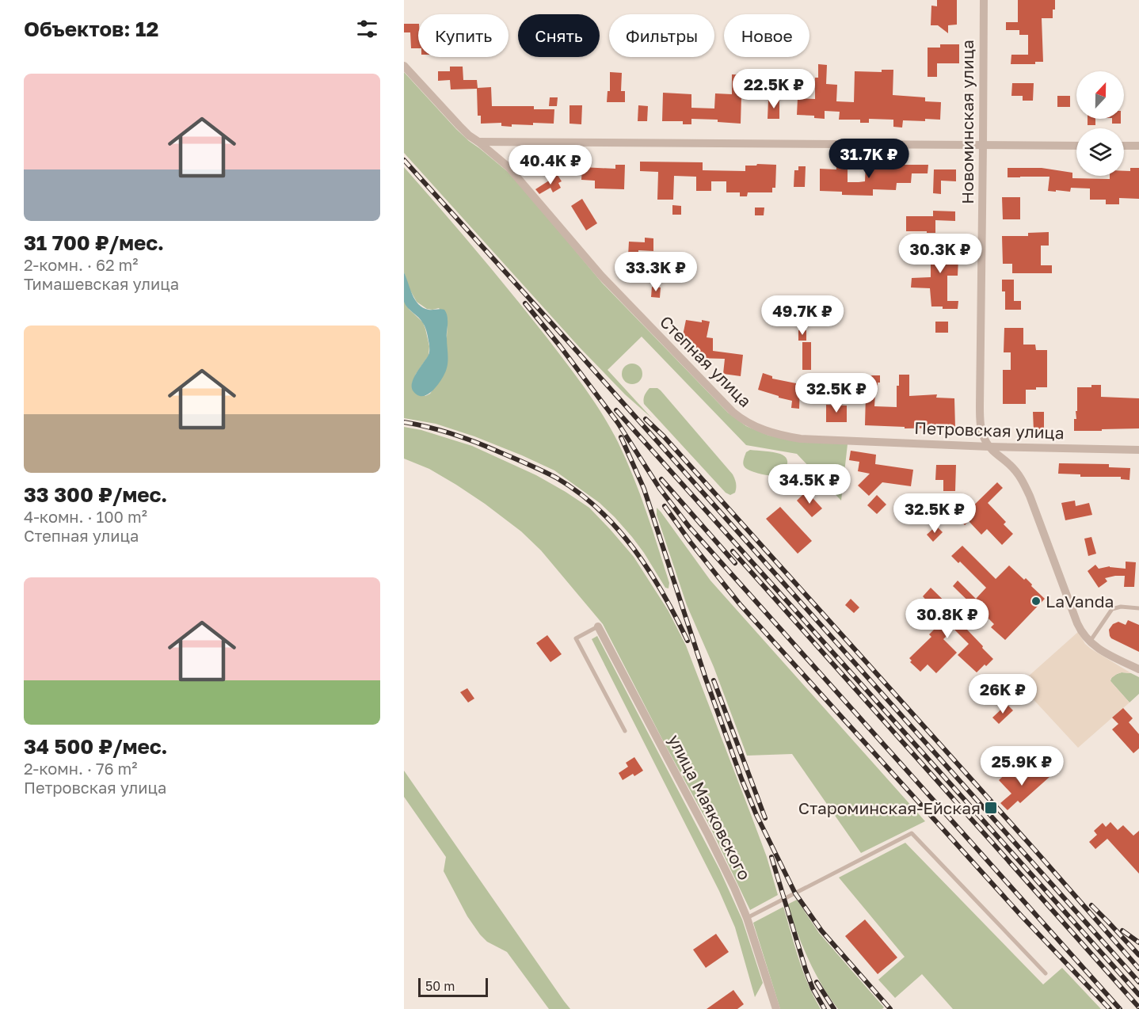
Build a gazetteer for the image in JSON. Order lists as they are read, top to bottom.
{
  "streets": {
    "street": [
      "Новоминская улица",
      "Степная улица",
      "Петровская улица",
      "улица Маяковского"
    ]
  },
  "crossings": [
    ["Новоминская улица", "Петровская улица"],
    ["Степная улица", "Петровская улица"]
  ],
  "places": {
    "other": ["LaVanda"],
    "transit": ["Староминская-Ейская"]
  },
  "scale_bar": "50 m",
  "north": "top",
  "page": {
    "heading": "Объектов: 12",
    "chip": [
      "Купить",
      "Снять",
      "Фильтры",
      "Новое"
    ],
    "list": [
      {
        "name": "31 700 ₽/мес.",
        "note": "2-комн. · 62 m² · Тимашевская улица"
      },
      {
        "name": "33 300 ₽/мес.",
        "note": "4-комн. · 100 m² · Степная улица"
      },
      {
        "name": "34 500 ₽/мес.",
        "note": "2-комн. · 76 m² · Петровская улица"
      }
    ],
    "price": [
      "22.5K ₽",
      "31.7K ₽",
      "40.4K ₽",
      "30.3K ₽",
      "33.3K ₽",
      "49.7K ₽",
      "32.5K ₽",
      "34.5K ₽",
      "32.5K ₽",
      "30.8K ₽",
      "26K ₽",
      "25.9K ₽"
    ],
    "scale": "50 m"
  }
}
